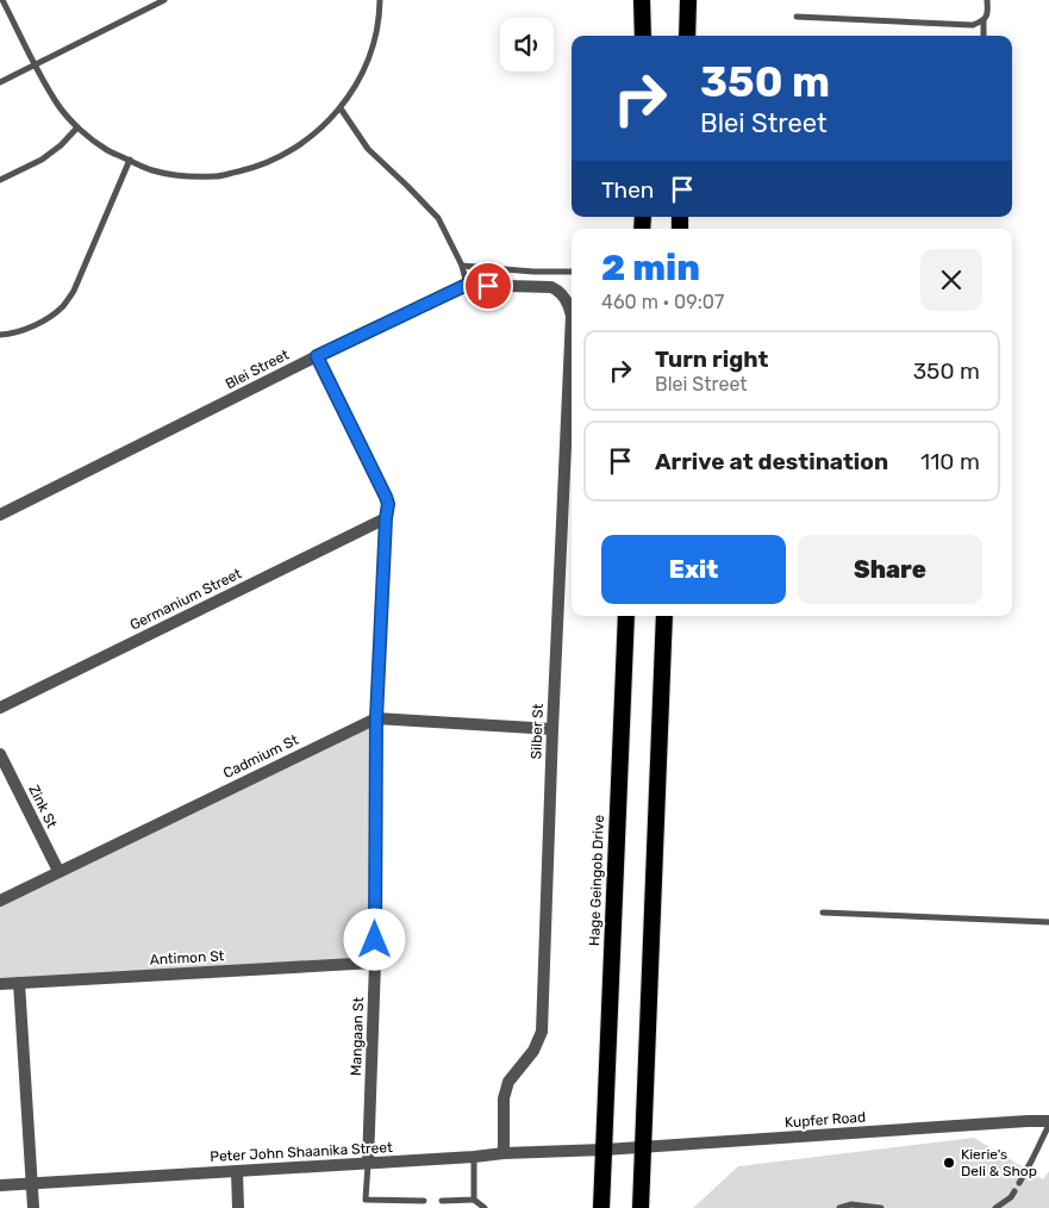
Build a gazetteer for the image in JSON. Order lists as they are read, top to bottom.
{
  "streets": {
    "highway": ["Hage Geingob Drive"],
    "street": [
      "Blei Street",
      "Germanium Street",
      "Silber St",
      "Cadmium St",
      "Zink St",
      "Antimon St",
      "Mangaan St",
      "Kupfer Road",
      "Peter John Shaanika Street"
    ]
  },
  "crossings": [
    ["Blei Street", "Silber St"],
    ["Blei Street", "Mangaan St"],
    ["Germanium Street", "Mangaan St"],
    ["Silber St", "Cadmium St"],
    ["Silber St", "Peter John Shaanika Street"],
    ["Cadmium St", "Zink St"],
    ["Cadmium St", "Mangaan St"],
    ["Hage Geingob Drive", "Kupfer Road"],
    ["Hage Geingob Drive", "Peter John Shaanika Street"],
    ["Antimon St", "Mangaan St"],
    ["Mangaan St", "Peter John Shaanika Street"],
    ["Kupfer Road", "Peter John Shaanika Street"]
  ],
  "places": ["Kierie's Deli & Shop"],
  "page": {
    "turn": ["350 m", "Blei Street"],
    "then": "Then",
    "heading": ["2 min", "460 m · 09:07"],
    "list": [
      {
        "name": "Turn right",
        "note": "Blei Street",
        "value": "350 m"
      },
      {
        "name": "Arrive at destination",
        "value": "110 m"
      }
    ],
    "buttons": ["Exit", "Share"]
  }
}
